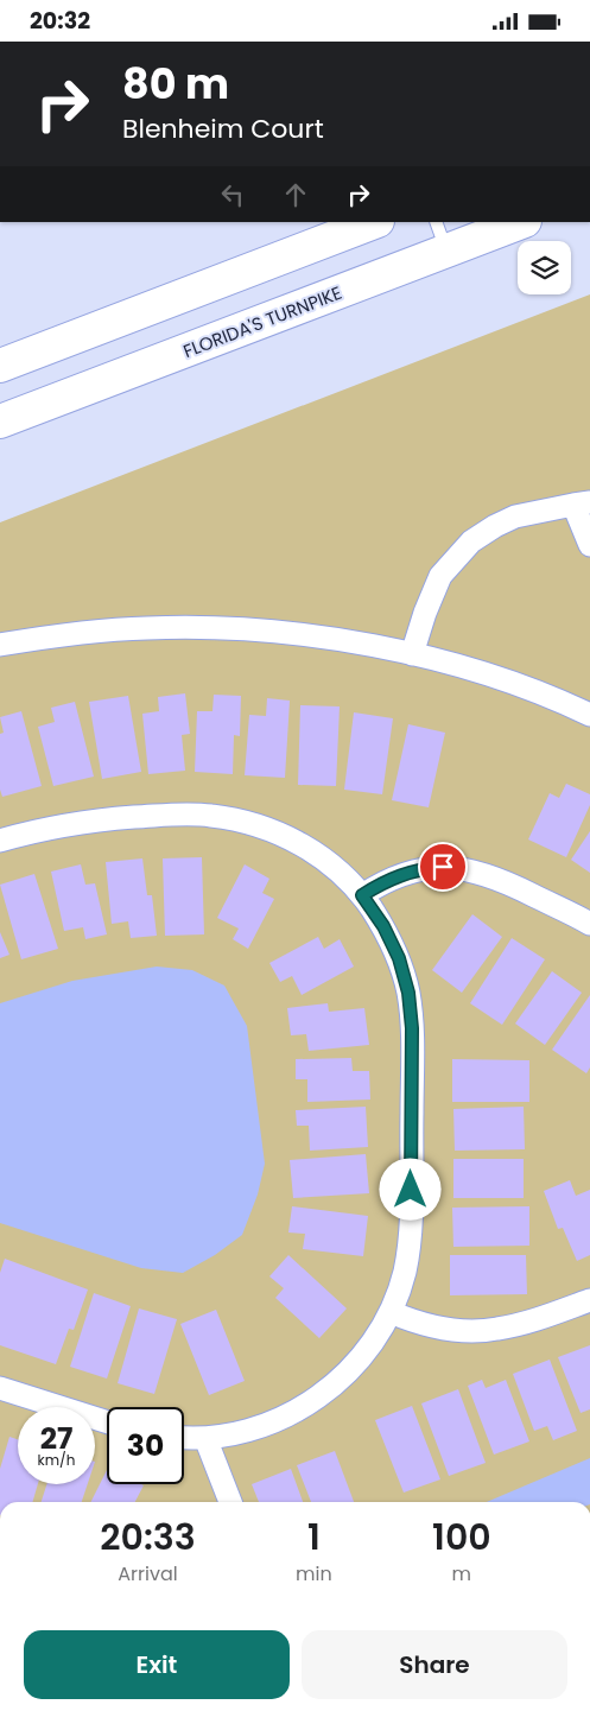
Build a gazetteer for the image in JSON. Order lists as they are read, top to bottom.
{
  "streets": {
    "highway": ["FLORIDA'S TURNPIKE"]
  },
  "page": {
    "status": "20:32",
    "turn": ["80 m", "Blenheim Court"],
    "speed": "27 km/h",
    "limit": "30",
    "eta": [
      "20:33",
      "Arrival",
      "1",
      "min",
      "100",
      "m"
    ],
    "buttons": ["Exit", "Share"]
  }
}
